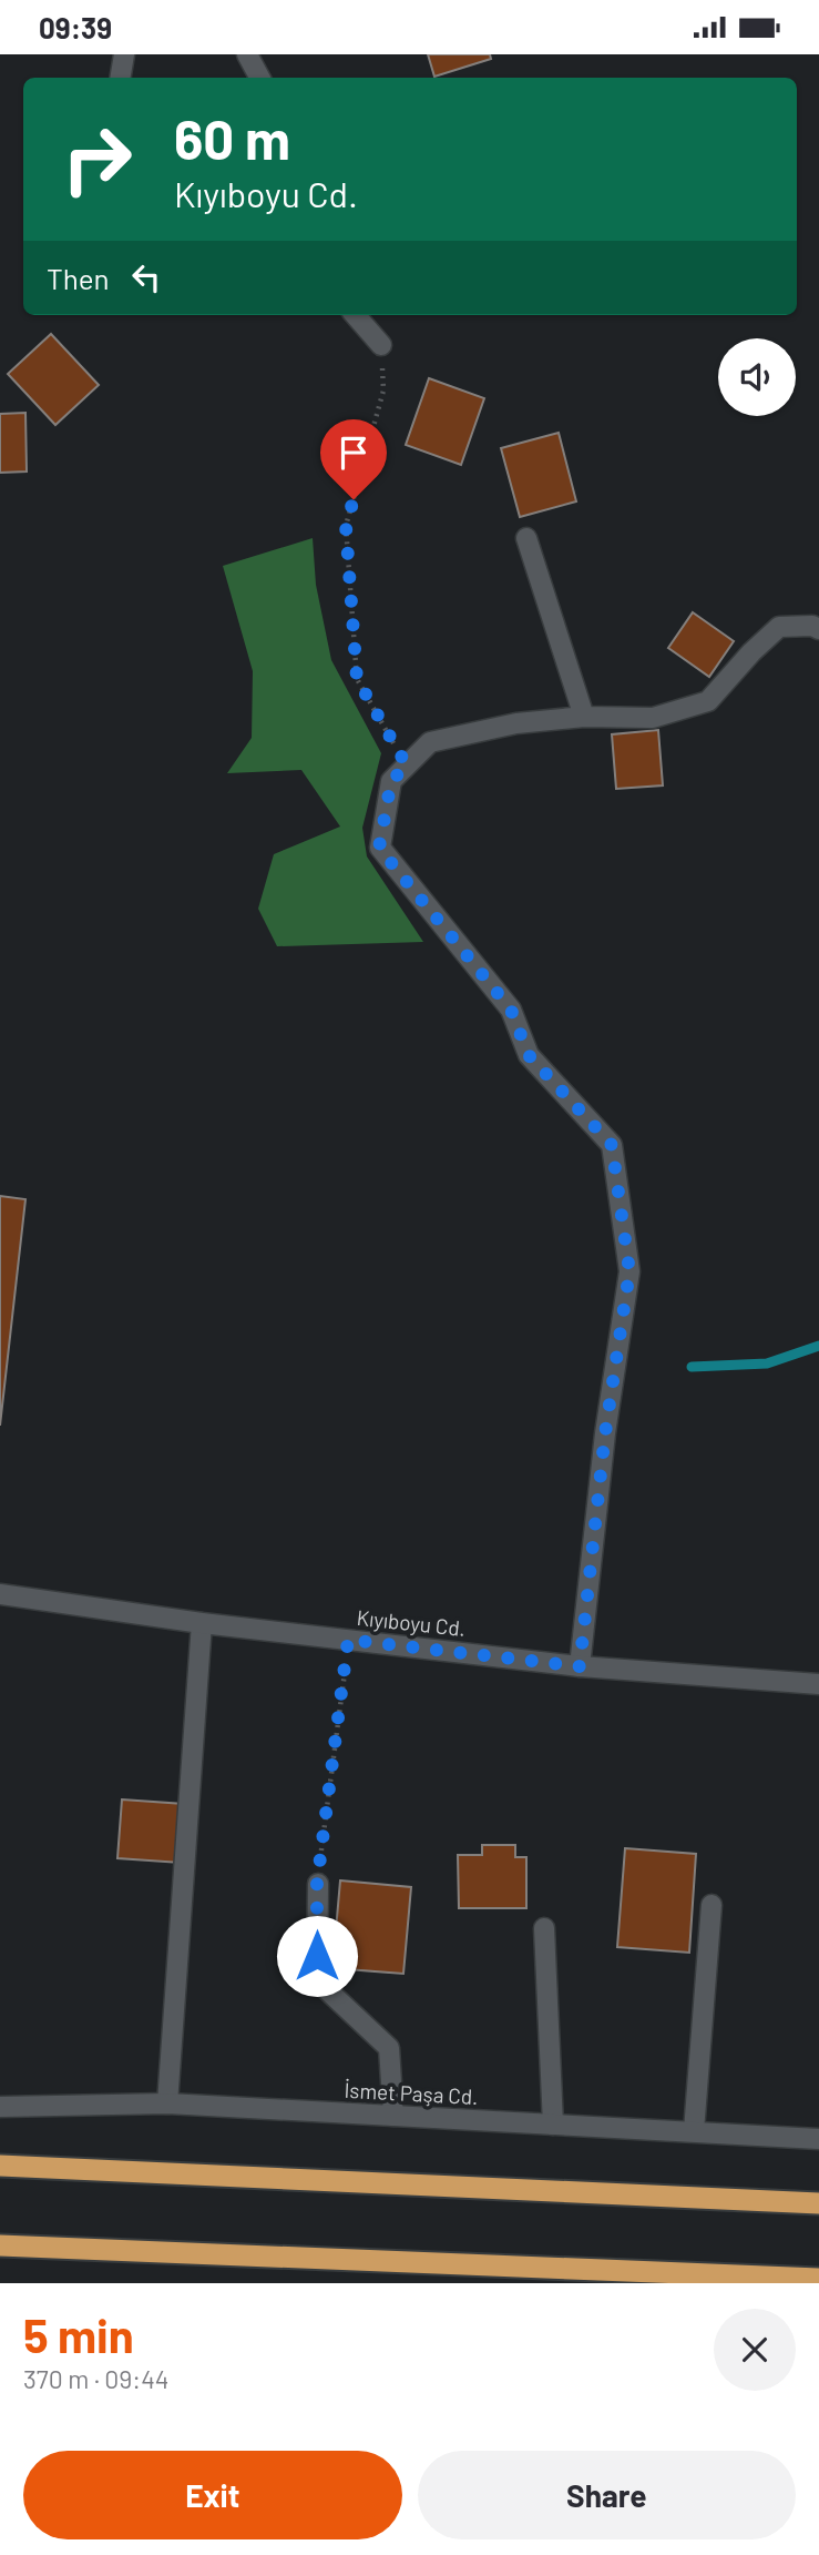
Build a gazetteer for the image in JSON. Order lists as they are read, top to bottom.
{
  "streets": {
    "street": ["Kıyıboyu Cd.", "İsmet Paşa Cd."]
  },
  "page": {
    "status": "09:39",
    "turn": ["60 m", "Kıyıboyu Cd."],
    "then": "Then",
    "heading": ["5 min", "370 m · 09:44"],
    "buttons": ["Exit", "Share"]
  }
}
